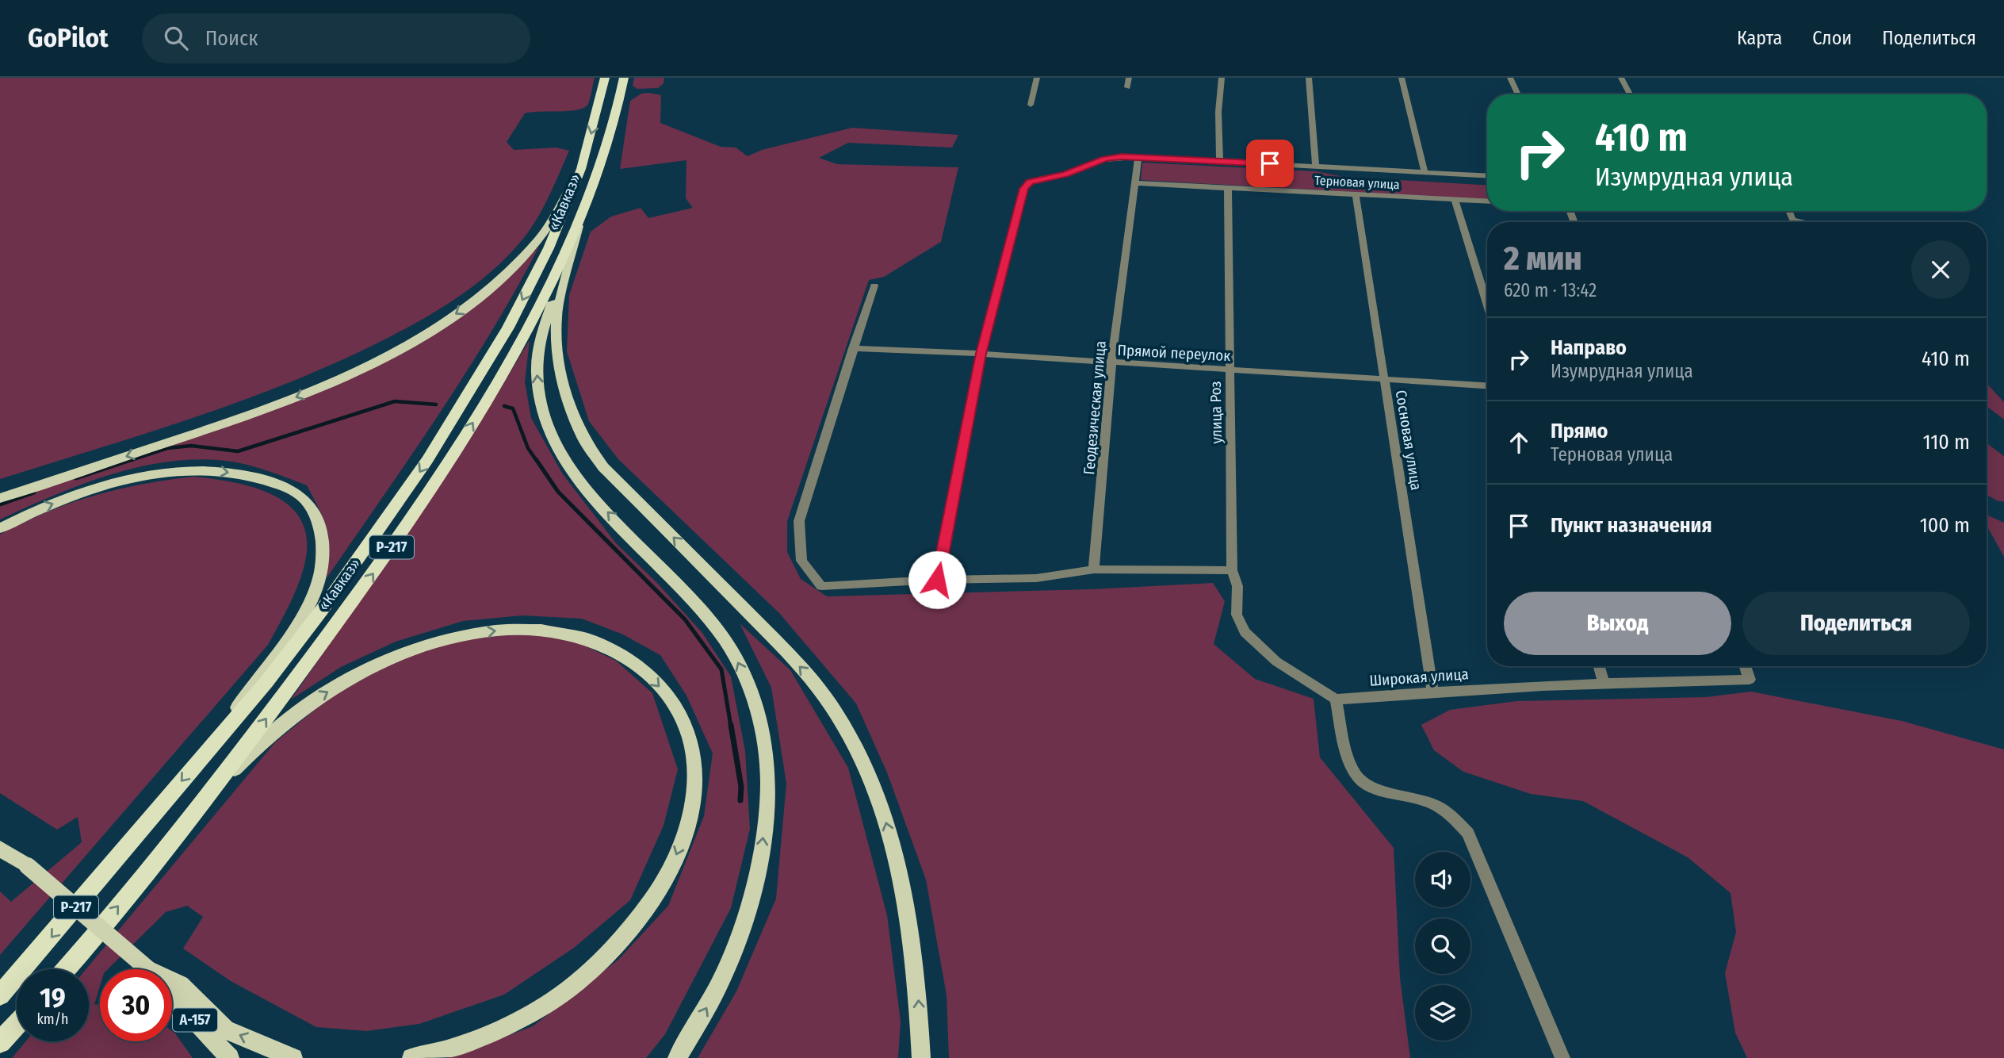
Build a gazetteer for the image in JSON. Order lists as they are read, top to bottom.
{
  "streets": {
    "highway": ["«Кавказ»", "Р-217"],
    "main road": ["А-157"],
    "street": [
      "Терновая улица",
      "Прямой переулок",
      "Геодезическая улица",
      "улица Роз",
      "Сосновая улица",
      "Широкая улица"
    ]
  },
  "crossings": [
    ["Терновая улица", "Прямой переулок"],
    ["Терновая улица", "Геодезическая улица"],
    ["Терновая улица", "улица Роз"],
    ["Терновая улица", "Сосновая улица"],
    ["«Кавказ»", "Р-217"],
    ["Прямой переулок", "Геодезическая улица"],
    ["Прямой переулок", "улица Роз"],
    ["Прямой переулок", "Сосновая улица"],
    ["улица Роз", "Широкая улица"],
    ["Сосновая улица", "Широкая улица"]
  ],
  "page": {
    "header": "GoPilot",
    "search": "Поиск",
    "nav": ["Карта", "Слои", "Поделиться"],
    "turn": ["410 m", "Изумрудная улица"],
    "heading": ["2 мин", "620 m · 13:42"],
    "list": [
      {
        "name": "Направо",
        "note": "Изумрудная улица",
        "value": "410 m"
      },
      {
        "name": "Прямо",
        "note": "Терновая улица",
        "value": "110 m"
      },
      {
        "name": "Пункт назначения",
        "value": "100 m"
      }
    ],
    "buttons": ["Выход", "Поделиться"],
    "speed": "19 km/h",
    "limit": "30"
  }
}
